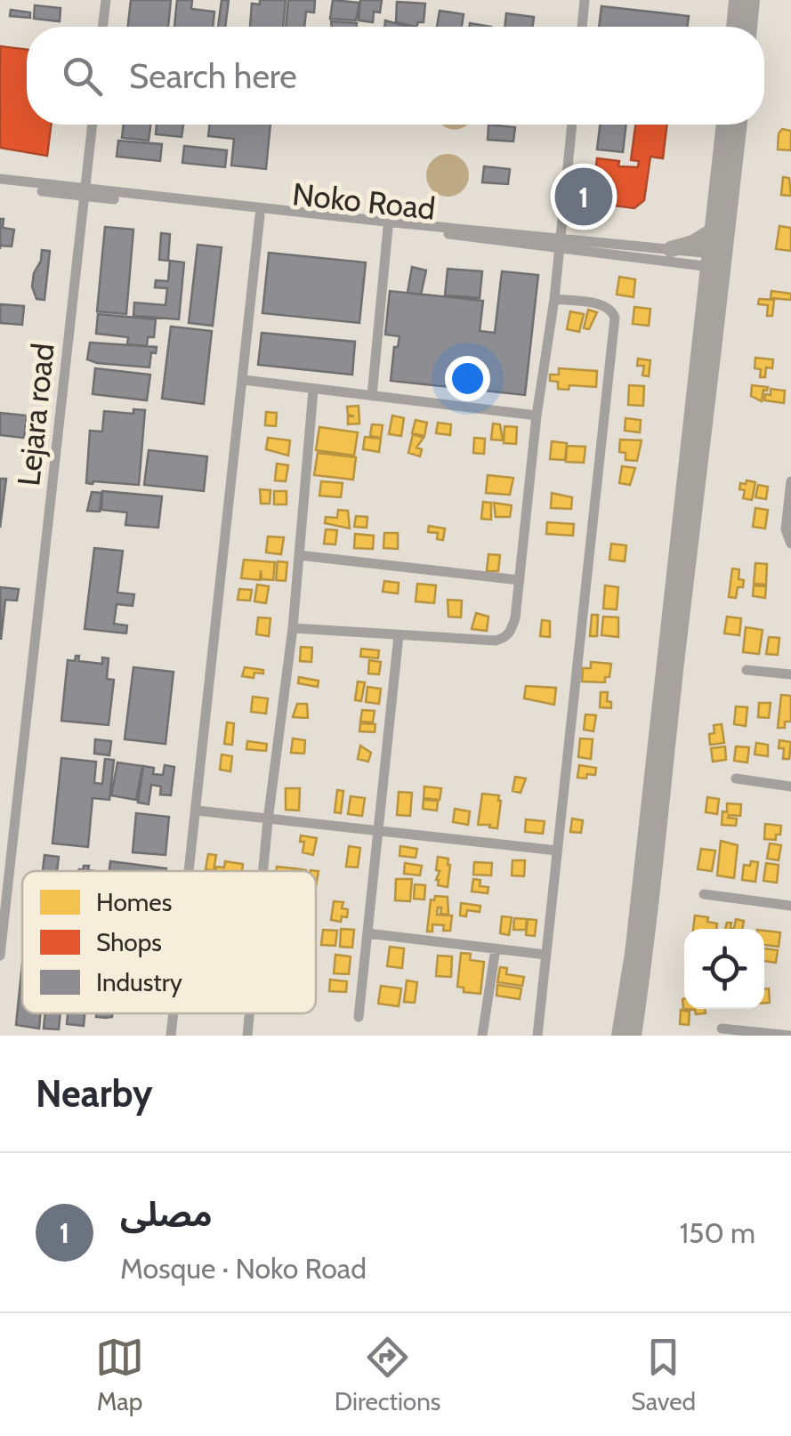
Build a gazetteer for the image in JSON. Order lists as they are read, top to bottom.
{
  "streets": {
    "street": ["Noko Road", "Lejara road"]
  },
  "crossings": [
    ["Noko Road", "Lejara road"]
  ],
  "legend": ["Homes", "Shops", "Industry"],
  "page": {
    "search": "Search here",
    "pins": "1",
    "heading": "Nearby",
    "list": [
      {
        "mark": "1",
        "name": "مصلى",
        "note": "Mosque · Noko Road",
        "value": "150 m"
      }
    ],
    "nav": ["Map", "Directions", "Saved"]
  }
}
